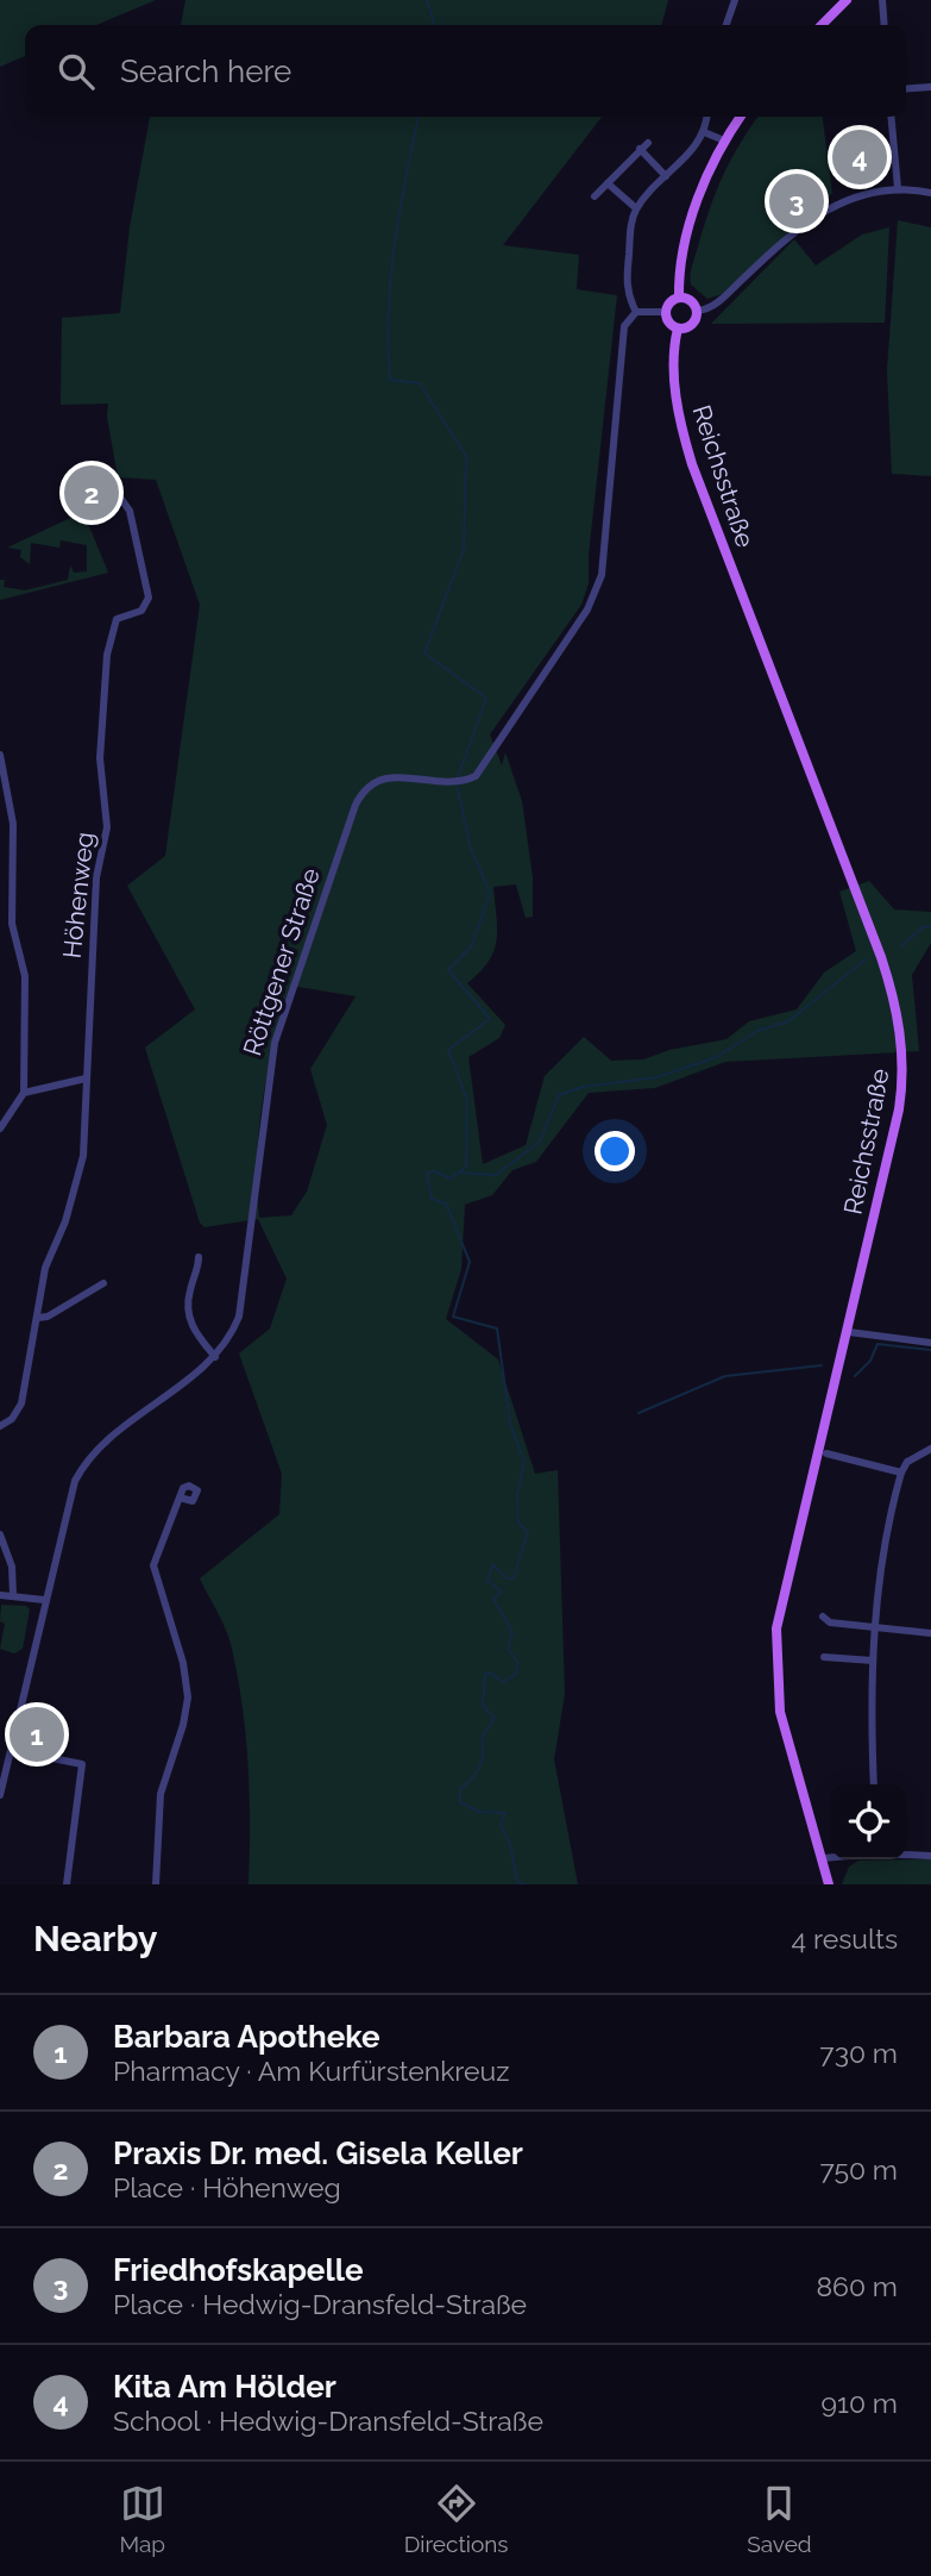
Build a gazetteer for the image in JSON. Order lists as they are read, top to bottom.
{
  "streets": {
    "main road": ["Reichsstraße"],
    "street": ["Höhenweg", "Röttgener Straße"]
  },
  "page": {
    "search": "Search here",
    "pins": [
      "4",
      "3",
      "2",
      "1"
    ],
    "heading": ["Nearby", "4 results"],
    "list": [
      {
        "mark": "1",
        "name": "Barbara Apotheke",
        "note": "Pharmacy · Am Kurfürstenkreuz",
        "value": "730 m"
      },
      {
        "mark": "2",
        "name": "Praxis Dr. med. Gisela Keller",
        "note": "Place · Höhenweg",
        "value": "750 m"
      },
      {
        "mark": "3",
        "name": "Friedhofskapelle",
        "note": "Place · Hedwig-Dransfeld-Straße",
        "value": "860 m"
      },
      {
        "mark": "4",
        "name": "Kita Am Hölder",
        "note": "School · Hedwig-Dransfeld-Straße",
        "value": "910 m"
      }
    ],
    "nav": ["Map", "Directions", "Saved"]
  }
}
